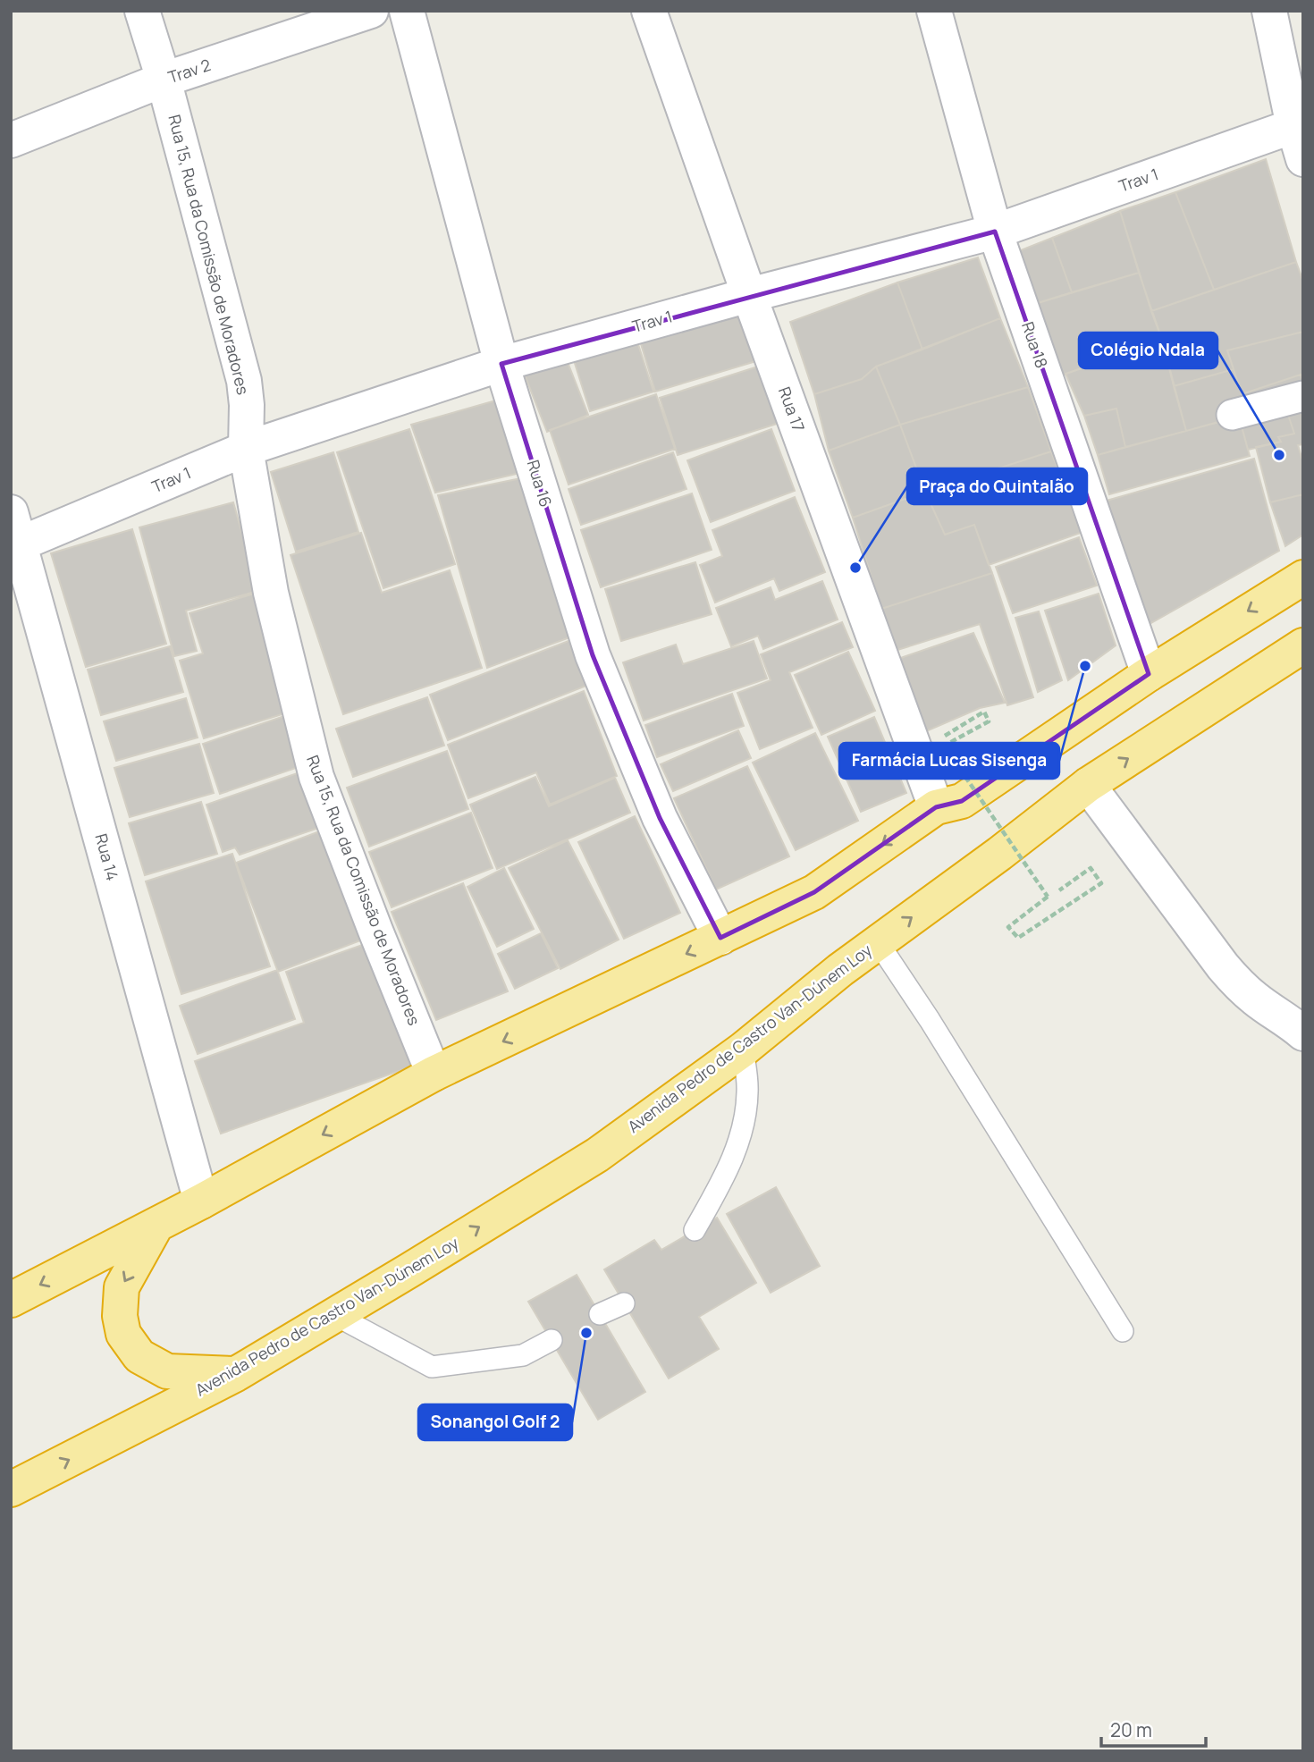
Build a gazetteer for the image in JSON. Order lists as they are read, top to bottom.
{
  "streets": {
    "highway": ["Avenida Pedro de Castro Van-Dúnem Loy"],
    "street": [
      "Trav 2",
      "Trav 1",
      "Rua 15, Rua da Comissão de Moradores",
      "Rua 18",
      "Rua 17",
      "Rua 16",
      "Rua 14"
    ]
  },
  "crossings": [
    ["Trav 2", "Rua 15, Rua da Comissão de Moradores"],
    ["Trav 1", "Rua 15, Rua da Comissão de Moradores"],
    ["Trav 1", "Rua 18"],
    ["Trav 1", "Rua 17"],
    ["Trav 1", "Rua 16"],
    ["Trav 1", "Rua 14"]
  ],
  "places": [
    "Colégio Ndala",
    "Praça do Quintalão",
    "Farmácia Lucas Sisenga",
    "Sonangol Golf 2"
  ],
  "scale_bar": "20 m"
}
